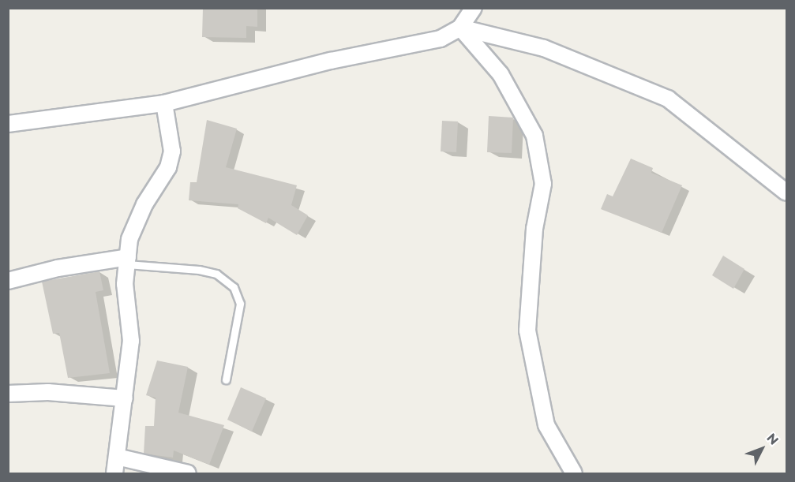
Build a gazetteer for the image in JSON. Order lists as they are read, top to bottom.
{
  "north": "top right"
}
